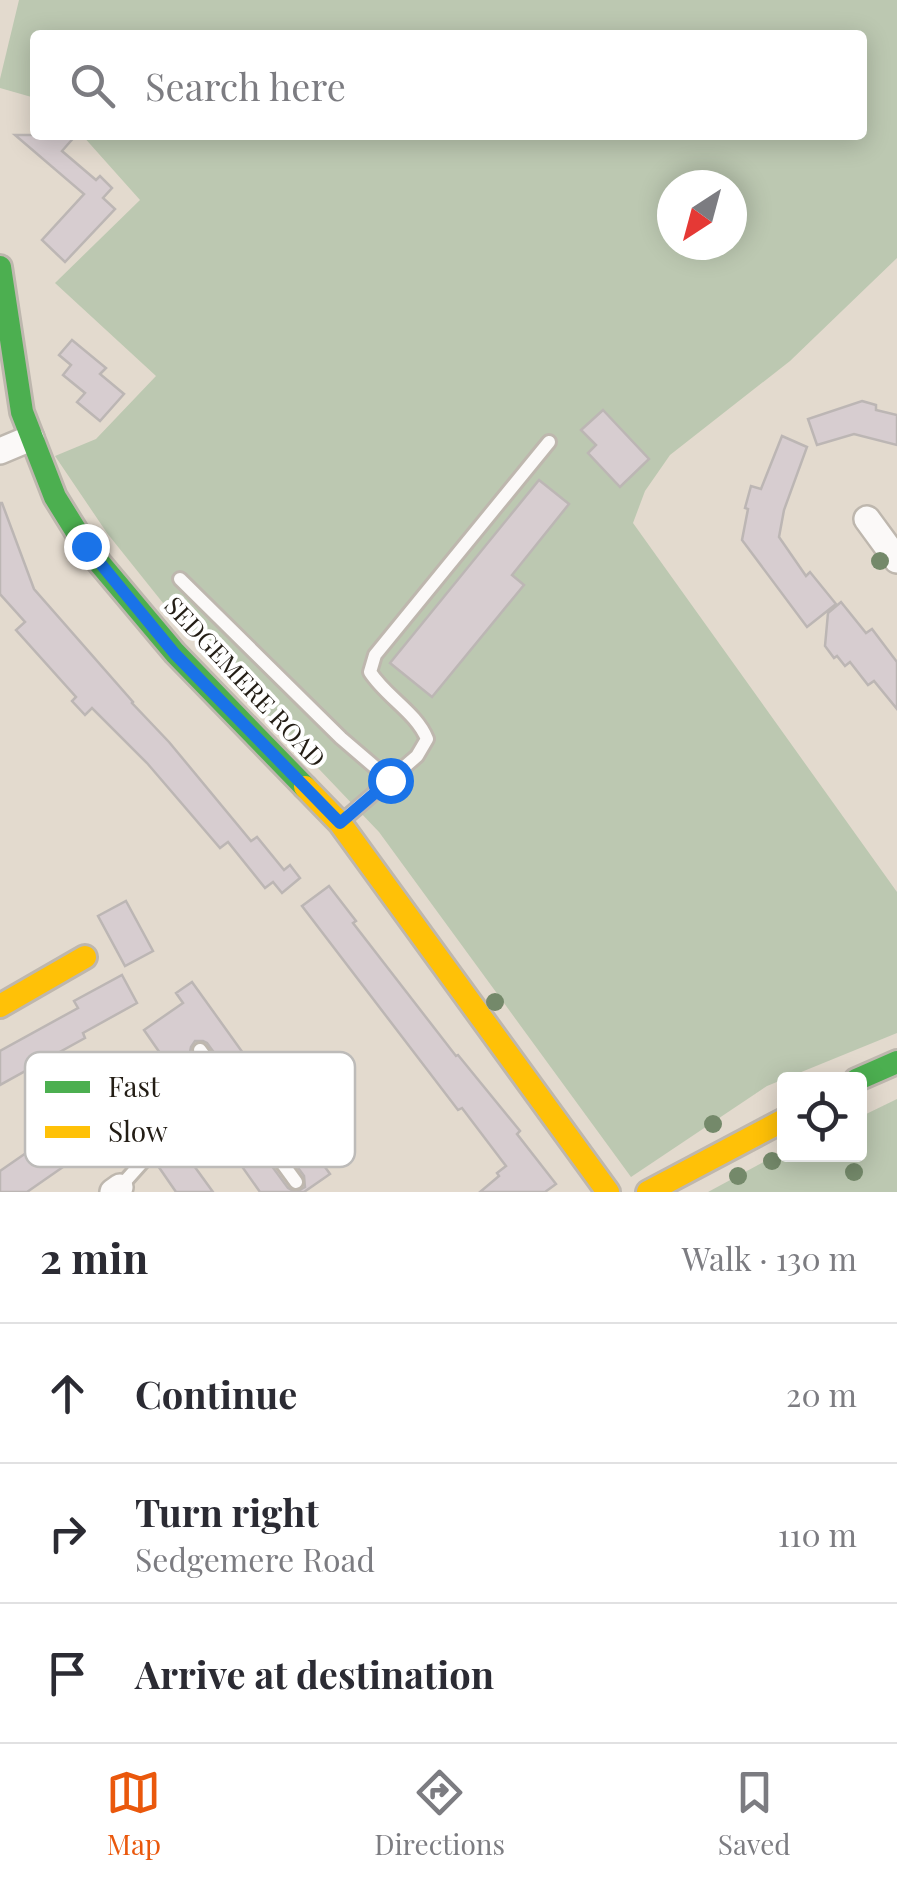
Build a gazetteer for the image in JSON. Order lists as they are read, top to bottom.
{
  "streets": {
    "street": ["SEDGEMERE ROAD"]
  },
  "legend": ["Fast", "Slow"],
  "north": "bottom left",
  "page": {
    "search": "Search here",
    "heading": ["2 min", "Walk · 130 m"],
    "list": [
      ["Continue", "20 m"],
      ["Turn right", "Sedgemere Road", "110 m"],
      "Arrive at destination"
    ],
    "nav": ["Map", "Directions", "Saved"]
  }
}
